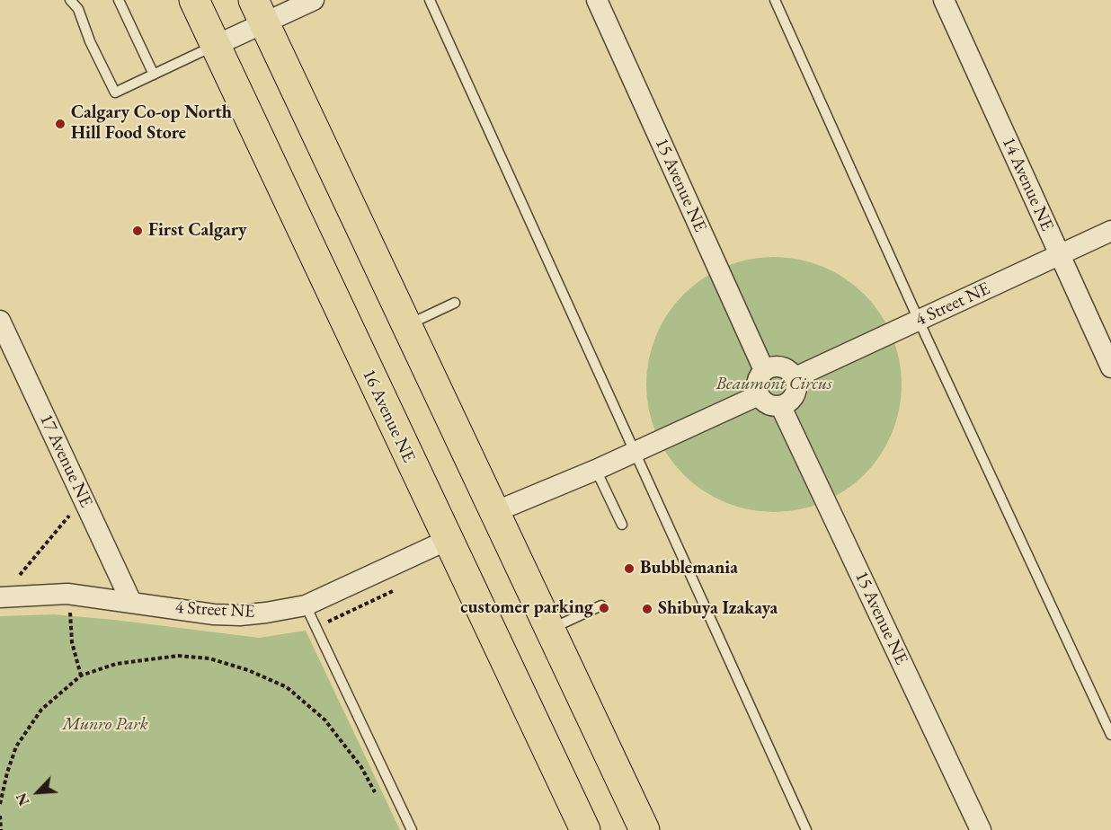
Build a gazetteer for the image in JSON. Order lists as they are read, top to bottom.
{
  "streets": {
    "highway": ["16 Avenue NE"],
    "street": [
      "14 Avenue NE",
      "15 Avenue NE",
      "4 Street NE",
      "17 Avenue NE"
    ]
  },
  "crossings": [
    ["14 Avenue NE", "4 Street NE"],
    ["15 Avenue NE", "4 Street NE"],
    ["4 Street NE", "16 Avenue NE"],
    ["4 Street NE", "17 Avenue NE"]
  ],
  "parks": ["Beaumont Circus", "Munro Park"],
  "places": [
    "Calgary Co-op North Hill Food Store",
    "First Calgary",
    "Bubblemania",
    "customer parking",
    "Shibuya Izakaya"
  ],
  "north": "bottom left"
}
